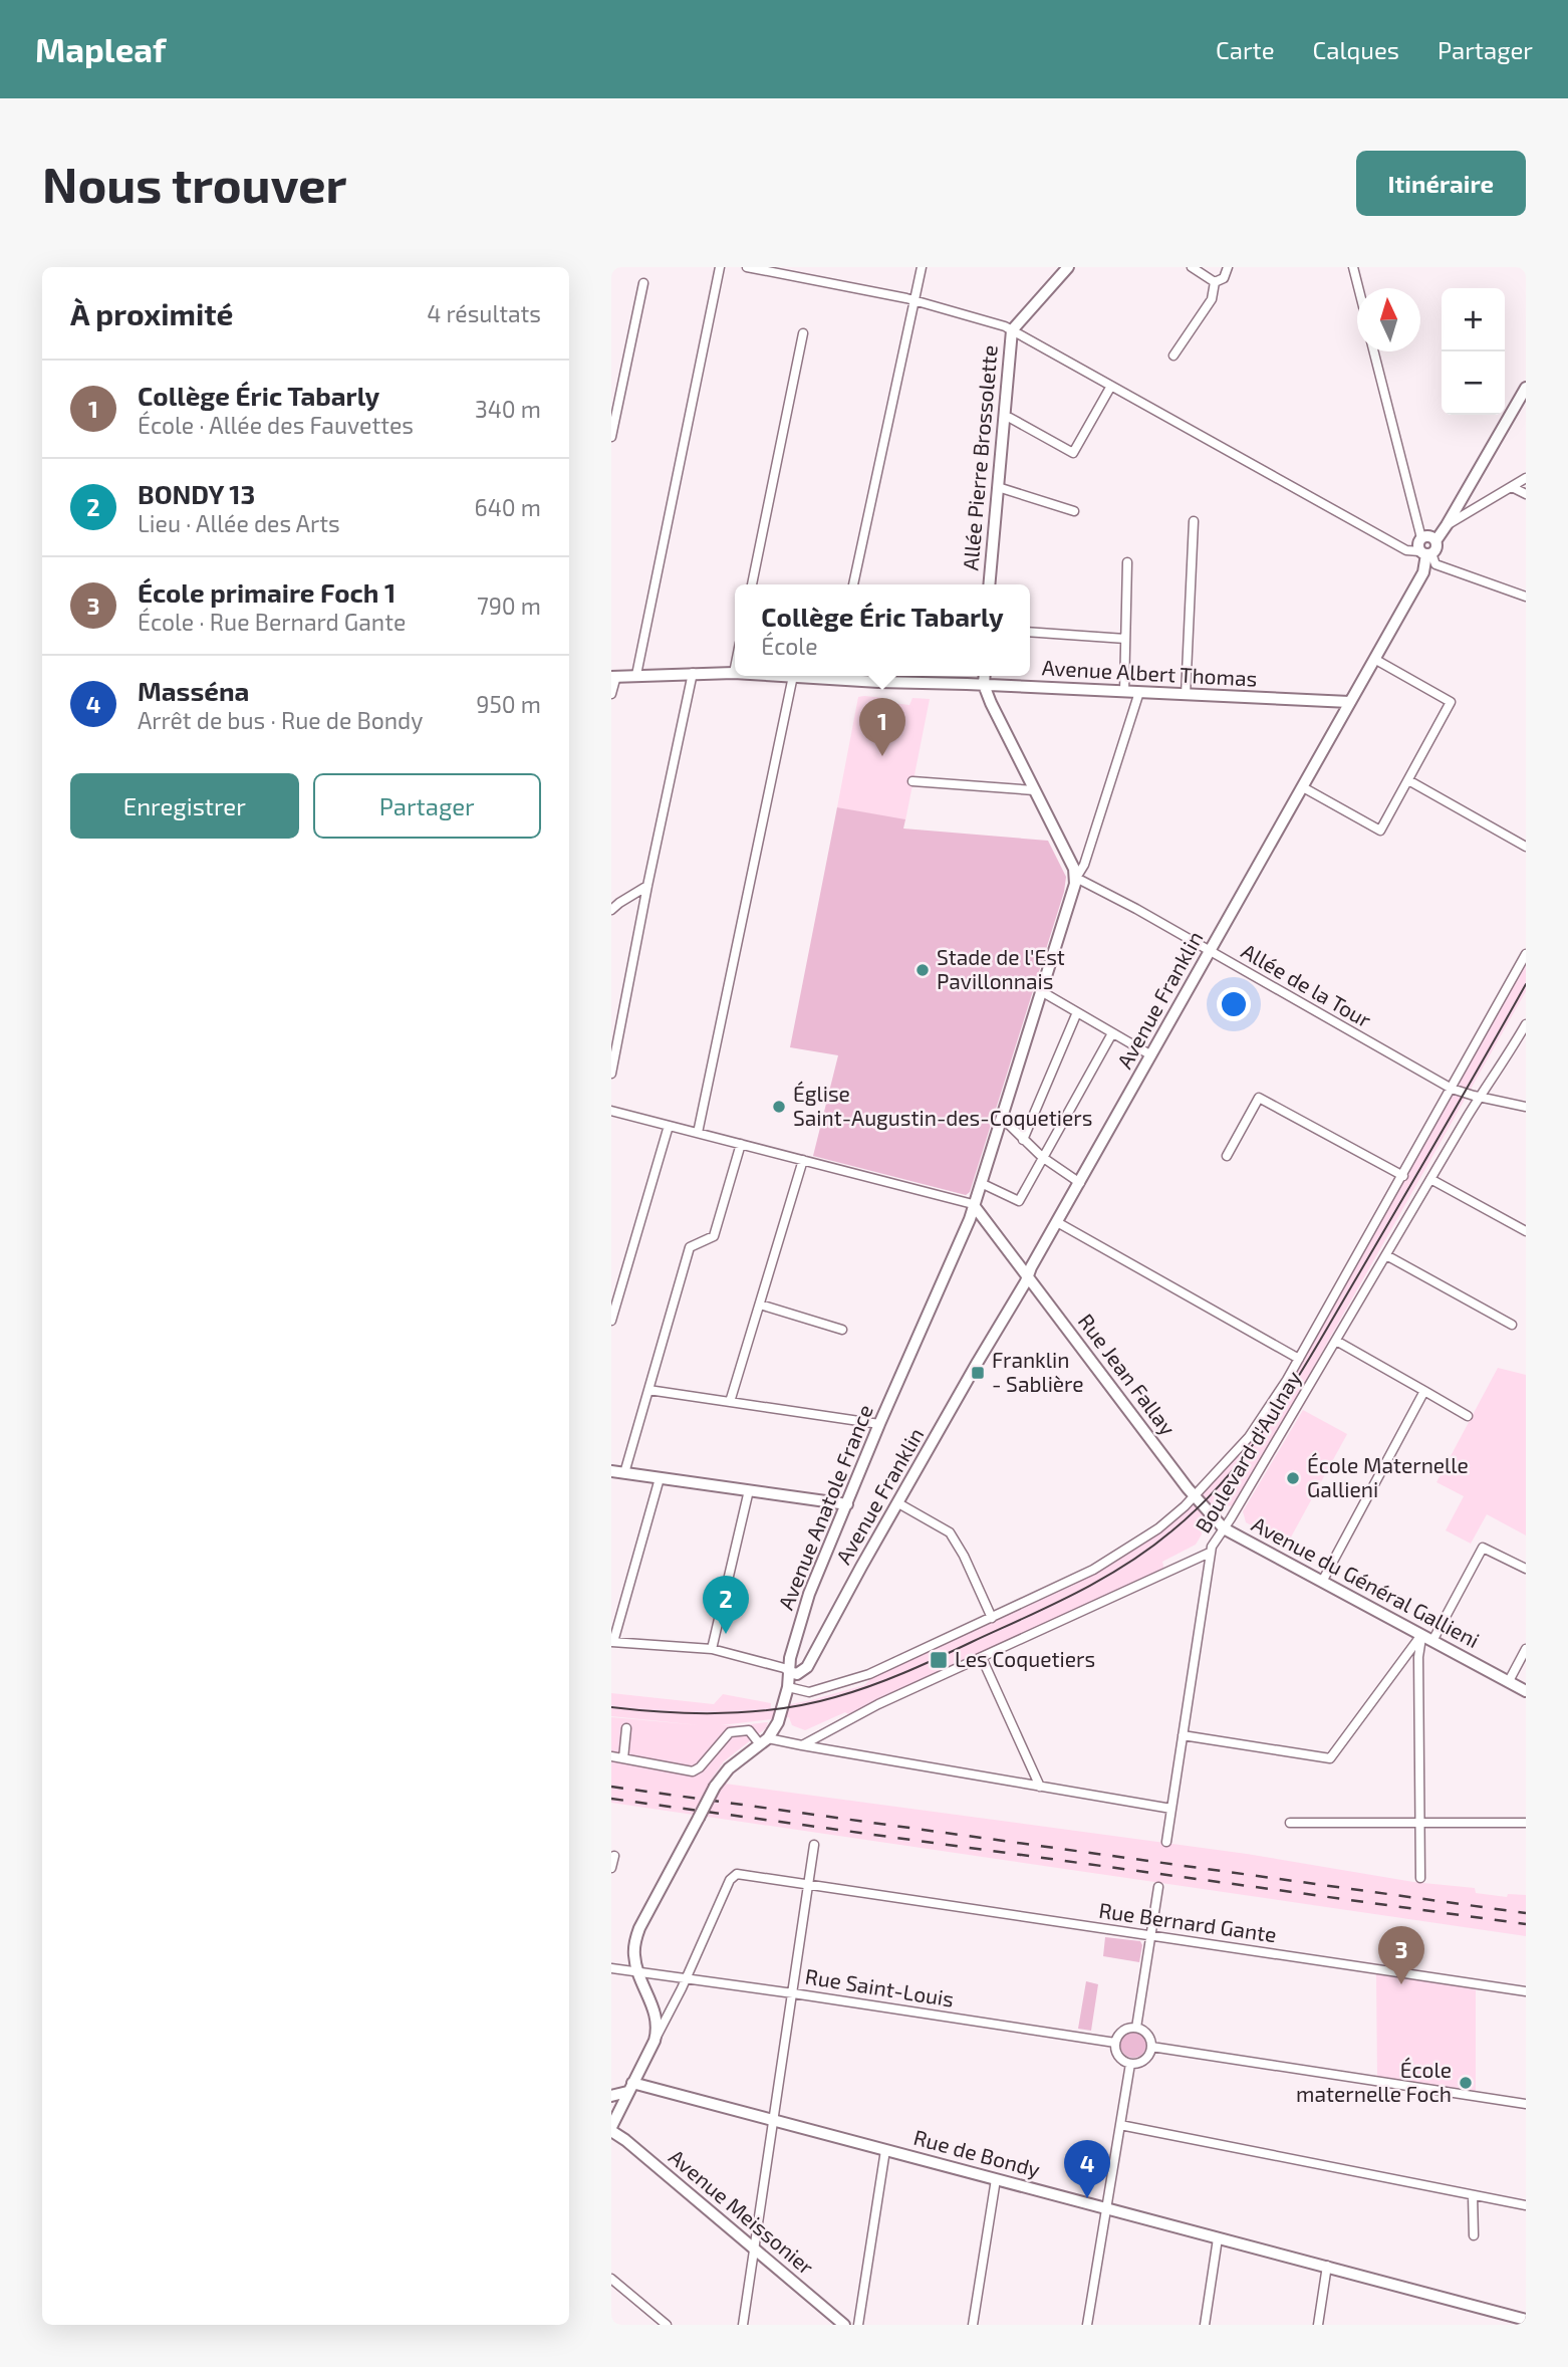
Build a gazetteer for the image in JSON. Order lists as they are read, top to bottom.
{
  "streets": {
    "street": [
      "Allée Pierre Brossolette",
      "Avenue Albert Thomas",
      "Allée de la Tour",
      "Avenue Franklin",
      "Rue Jean Fallay",
      "Boulevard d'Aulnay",
      "Avenue Anatole France",
      "Avenue du Général Gallieni",
      "Rue Bernard Gante",
      "Rue Saint-Louis",
      "Rue de Bondy",
      "Avenue Meissonier"
    ]
  },
  "crossings": [
    ["Avenue Albert Thomas", "Avenue Franklin"],
    ["Allée de la Tour", "Avenue Franklin"],
    ["Allée de la Tour", "Boulevard d'Aulnay"],
    ["Allée de la Tour", "Avenue Anatole France"],
    ["Avenue Franklin", "Rue Jean Fallay"],
    ["Avenue Franklin", "Avenue Anatole France"],
    ["Rue Jean Fallay", "Boulevard d'Aulnay"],
    ["Rue Jean Fallay", "Avenue Anatole France"],
    ["Rue Jean Fallay", "Avenue du Général Gallieni"],
    ["Boulevard d'Aulnay", "Avenue Anatole France"],
    ["Boulevard d'Aulnay", "Avenue du Général Gallieni"],
    ["Avenue Anatole France", "Rue Saint-Louis"],
    ["Rue Bernard Gante", "Rue Saint-Louis"]
  ],
  "places": {
    "other": [
      "Stade de l'Est Pavillonnais",
      "Église Saint-Augustin-des-Coquetiers",
      "École Maternelle Gallieni",
      "École maternelle Foch"
    ],
    "transit": ["Franklin - Sablière", "Les Coquetiers"]
  },
  "north": "top",
  "page": {
    "header": "Mapleaf",
    "nav": ["Carte", "Calques", "Partager"],
    "buttons": [
      "Itinéraire",
      ["Enregistrer", "Partager"]
    ],
    "title": "Nous trouver",
    "heading": ["À proximité", "4 résultats"],
    "map_buttons": ["+", "−"],
    "list": [
      {
        "mark": "1",
        "name": "Collège Éric Tabarly",
        "note": "École · Allée des Fauvettes",
        "value": "340 m"
      },
      {
        "mark": "2",
        "name": "BONDY 13",
        "note": "Lieu · Allée des Arts",
        "value": "640 m"
      },
      {
        "mark": "3",
        "name": "École primaire Foch 1",
        "note": "École · Rue Bernard Gante",
        "value": "790 m"
      },
      {
        "mark": "4",
        "name": "Masséna",
        "note": "Arrêt de bus · Rue de Bondy",
        "value": "950 m"
      }
    ],
    "popup": ["Collège Éric Tabarly", "École"],
    "pins": [
      "1",
      "2",
      "3",
      "4"
    ]
  }
}
